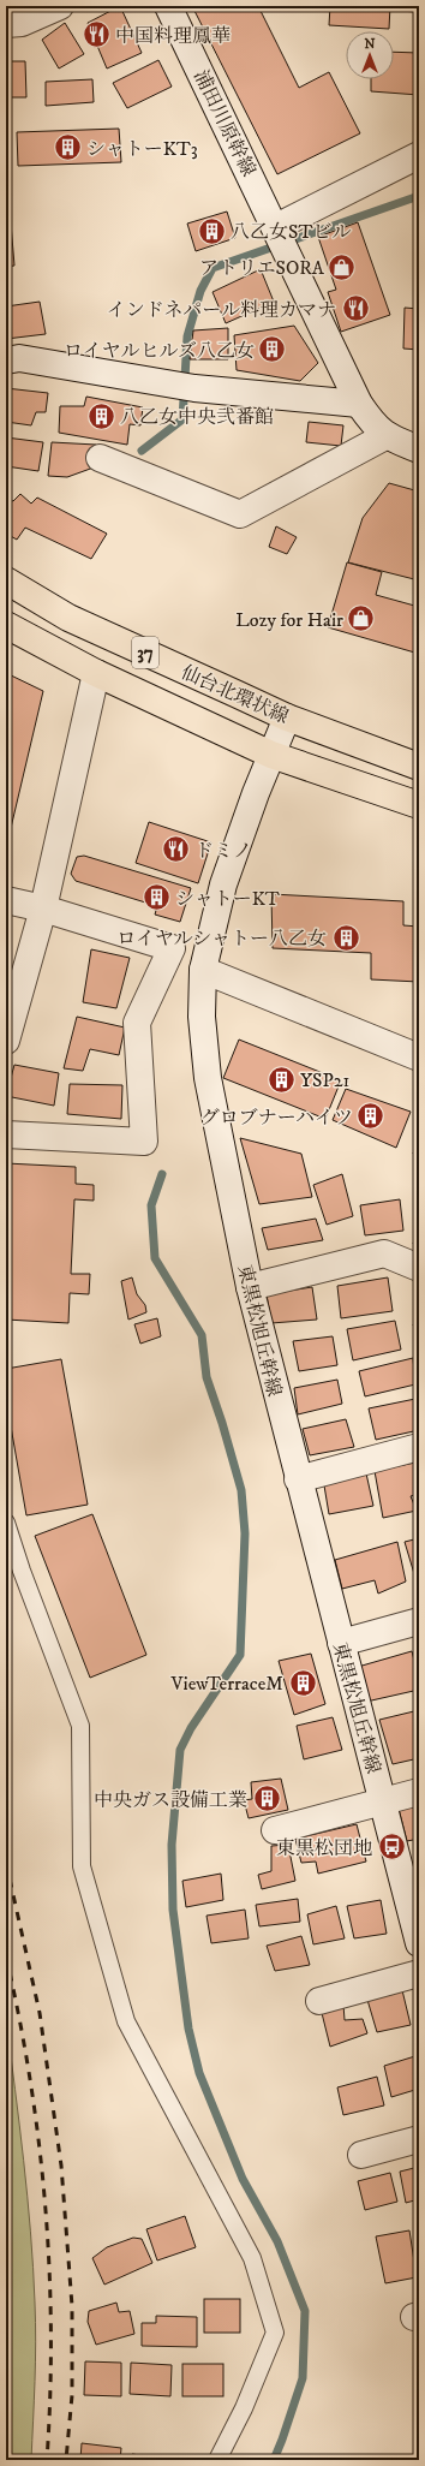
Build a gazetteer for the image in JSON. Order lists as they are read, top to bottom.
{
  "streets": {
    "main road": ["37", "仙台北環状線"],
    "street": ["浦田川原幹線", "東黒松旭丘幹線"]
  },
  "crossings": [
    ["仙台北環状線", "東黒松旭丘幹線"]
  ],
  "places": {
    "restaurant": ["中国料理鳳華", "インドネパール料理カマナ", "ドミノ"],
    "building": [
      "シャトーKT3",
      "八乙女STビル",
      "ロイヤルヒルズ八乙女",
      "八乙女中央弐番館",
      "シャトーKT",
      "ロイヤルシャトー八乙女",
      "YSP21",
      "グロブナーハイツ",
      "ViewTerraceM",
      "中央ガス設備工業"
    ],
    "shop": ["アトリエSORA", "Lozy for Hair"],
    "bus stop": ["東黒松団地"]
  },
  "north": "top"
}
